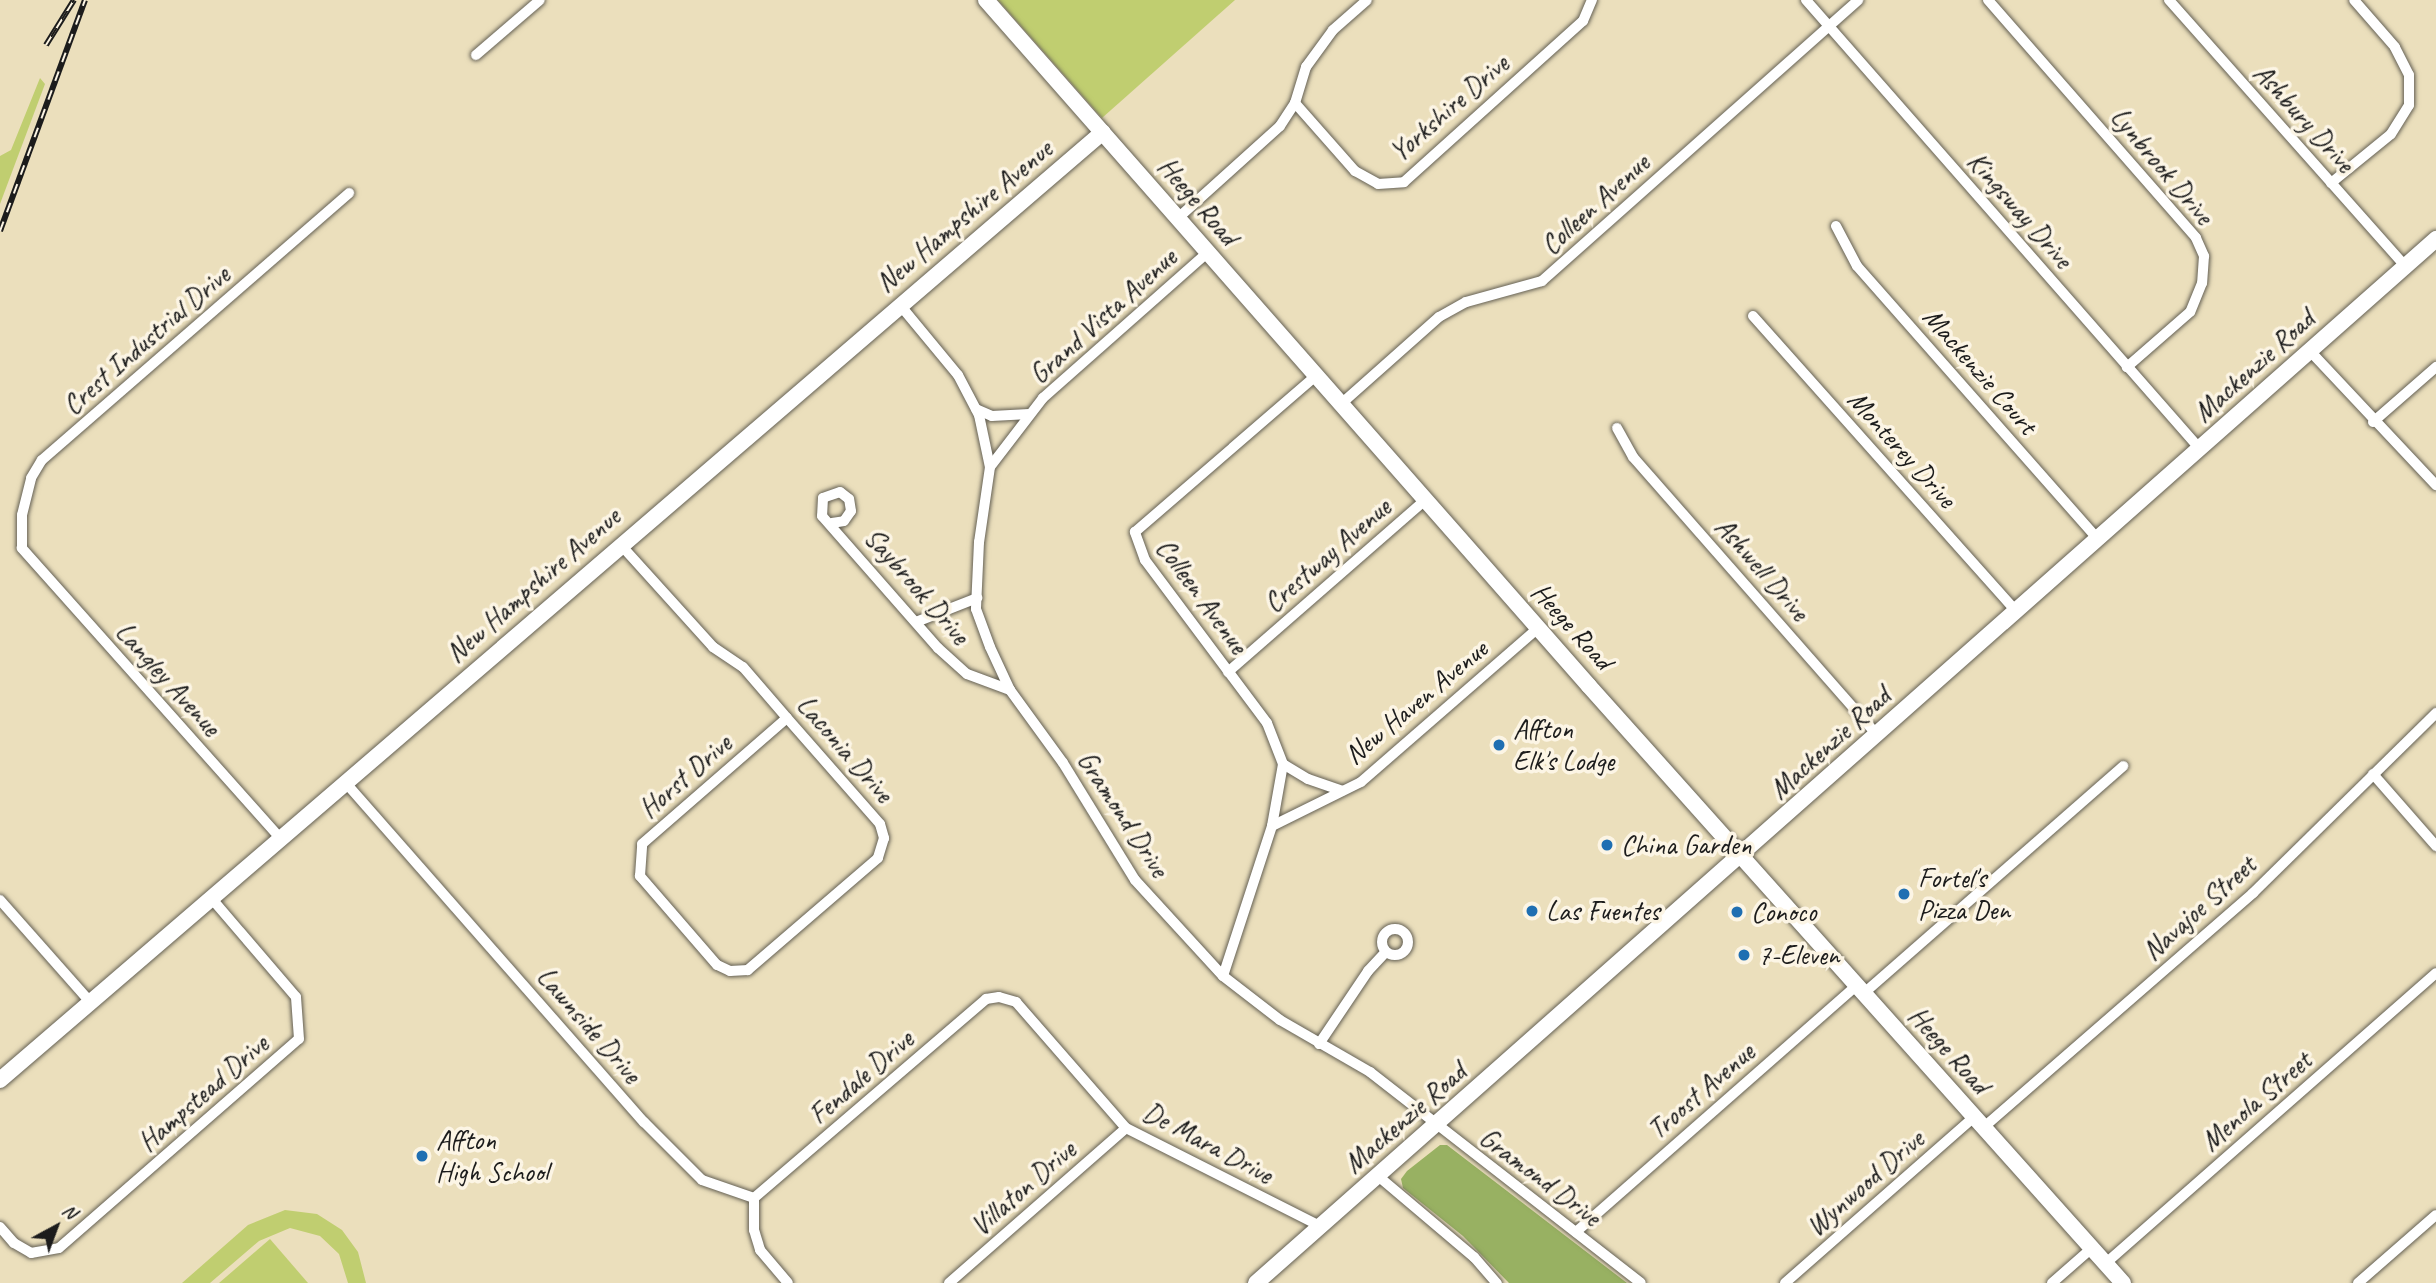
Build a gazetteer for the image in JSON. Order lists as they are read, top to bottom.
{
  "streets": {
    "street": [
      "Yorkshire Drive",
      "Ashbury Drive",
      "Lynbrook Drive",
      "Heege Road",
      "Colleen Avenue",
      "Kingsway Drive",
      "New Hampshire Avenue",
      "Grand Vista Avenue",
      "Crest Industrial Drive",
      "Mackenzie Road",
      "Mackenzie Court",
      "Monterey Drive",
      "Crestway Avenue",
      "Ashwell Drive",
      "Saybrook Drive",
      "Langley Avenue",
      "New Haven Avenue",
      "Laconia Drive",
      "Horst Drive",
      "Gramond Drive",
      "Navajoe Street",
      "Lawnside Drive",
      "Fendale Drive",
      "Troost Avenue",
      "Hampstead Drive",
      "Menola Street",
      "De Mara Drive",
      "Wynwood Drive",
      "Villaton Drive"
    ]
  },
  "crossings": [
    ["Ashbury Drive", "Mackenzie Road"],
    ["Lynbrook Drive", "Kingsway Drive"],
    ["Heege Road", "Colleen Avenue"],
    ["Heege Road", "New Hampshire Avenue"],
    ["Heege Road", "Grand Vista Avenue"],
    ["Heege Road", "Mackenzie Road"],
    ["Heege Road", "Crestway Avenue"],
    ["Heege Road", "New Haven Avenue"],
    ["Heege Road", "Navajoe Street"],
    ["Heege Road", "Troost Avenue"],
    ["Heege Road", "Menola Street"],
    ["Heege Road", "Wynwood Drive"],
    ["Colleen Avenue", "Kingsway Drive"],
    ["Colleen Avenue", "Crestway Avenue"],
    ["Kingsway Drive", "Mackenzie Road"],
    ["New Hampshire Avenue", "Langley Avenue"],
    ["New Hampshire Avenue", "Laconia Drive"],
    ["New Hampshire Avenue", "Gramond Drive"],
    ["New Hampshire Avenue", "Lawnside Drive"],
    ["New Hampshire Avenue", "Hampstead Drive"],
    ["Grand Vista Avenue", "Gramond Drive"],
    ["Crest Industrial Drive", "Langley Avenue"],
    ["Mackenzie Road", "Mackenzie Court"],
    ["Mackenzie Road", "Monterey Drive"],
    ["Mackenzie Road", "Ashwell Drive"],
    ["Mackenzie Road", "Gramond Drive"],
    ["Mackenzie Road", "De Mara Drive"],
    ["Saybrook Drive", "Gramond Drive"],
    ["Laconia Drive", "Horst Drive"],
    ["Gramond Drive", "Troost Avenue"],
    ["Navajoe Street", "Wynwood Drive"],
    ["Lawnside Drive", "Fendale Drive"],
    ["Fendale Drive", "De Mara Drive"],
    ["De Mara Drive", "Villaton Drive"]
  ],
  "places": [
    "Affton Elk's Lodge",
    "China Garden",
    "Fortel's Pizza Den",
    "Las Fuentes",
    "Conoco",
    "7-Eleven",
    "Affton High School"
  ],
  "north": "top right"
}
